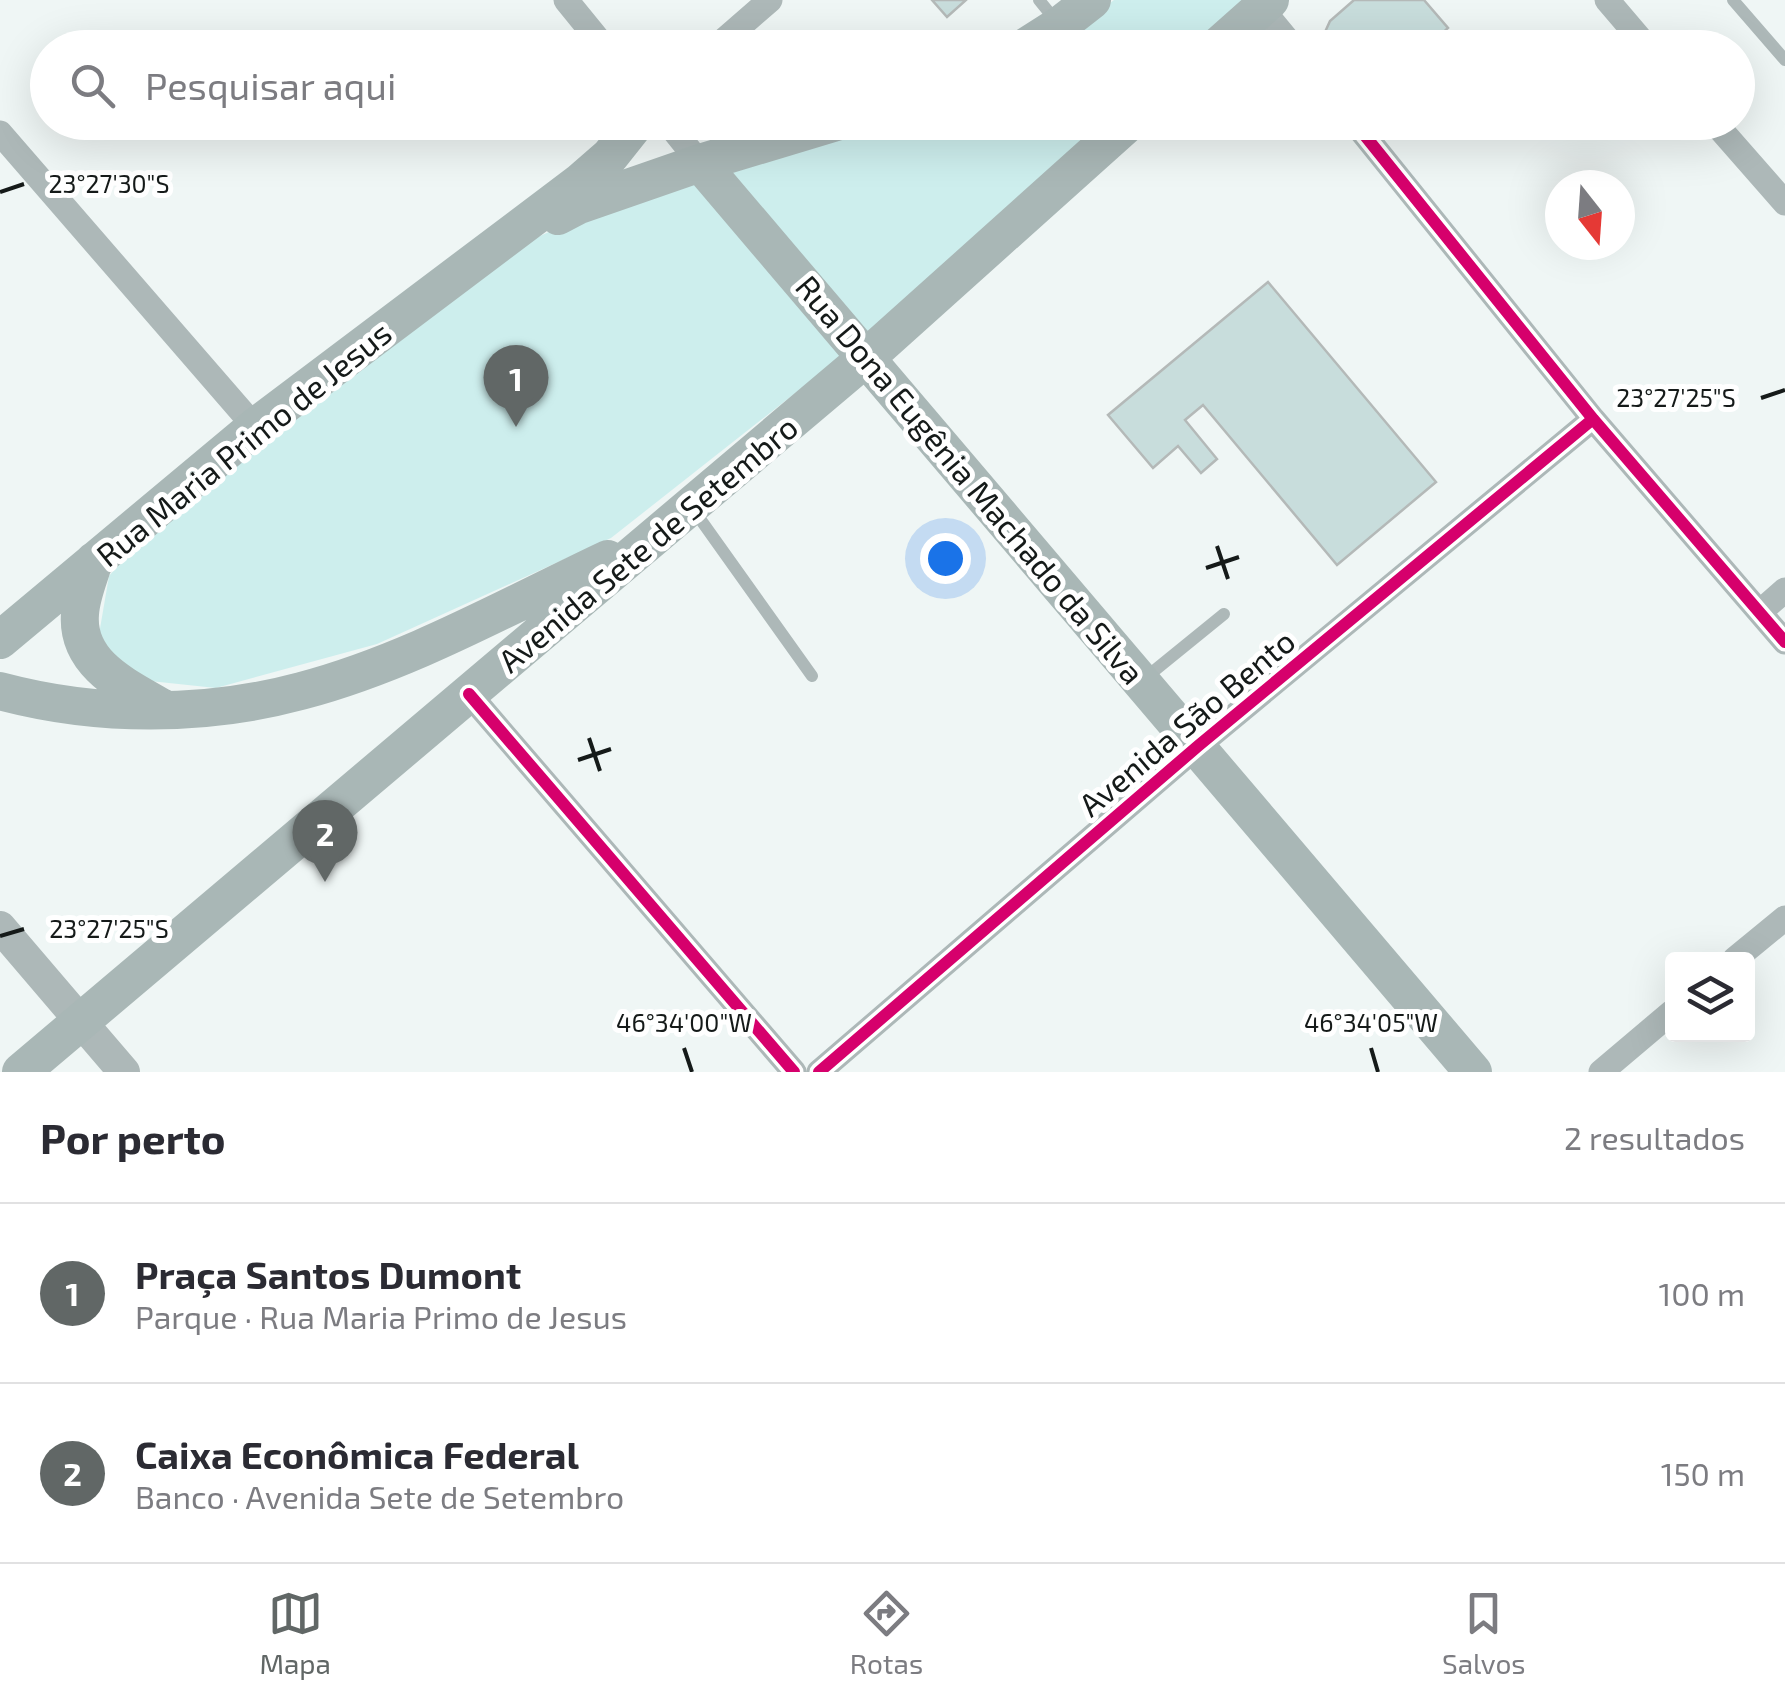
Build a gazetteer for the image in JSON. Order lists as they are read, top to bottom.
{
  "streets": {
    "main road": ["Rua Maria Primo de Jesus", "Rua Dona Eugênia Machado da Silva", "Avenida Sete de Setembro"],
    "street": ["Avenida São Bento"]
  },
  "crossings": [
    ["Rua Dona Eugênia Machado da Silva", "Avenida Sete de Setembro"],
    ["Rua Dona Eugênia Machado da Silva", "Avenida São Bento"]
  ],
  "north": "bottom",
  "page": {
    "search": "Pesquisar aqui",
    "pins": ["1", "2"],
    "heading": ["Por perto", "2 resultados"],
    "list": [
      {
        "mark": "1",
        "name": "Praça Santos Dumont",
        "note": "Parque · Rua Maria Primo de Jesus",
        "value": "100 m"
      },
      {
        "mark": "2",
        "name": "Caixa Econômica Federal",
        "note": "Banco · Avenida Sete de Setembro",
        "value": "150 m"
      }
    ],
    "nav": ["Mapa", "Rotas", "Salvos"]
  },
  "coordinates": [
    "23°27'30\"S",
    "23°27'25\"S",
    "46°34'00\"W",
    "46°34'05\"W"
  ]
}
